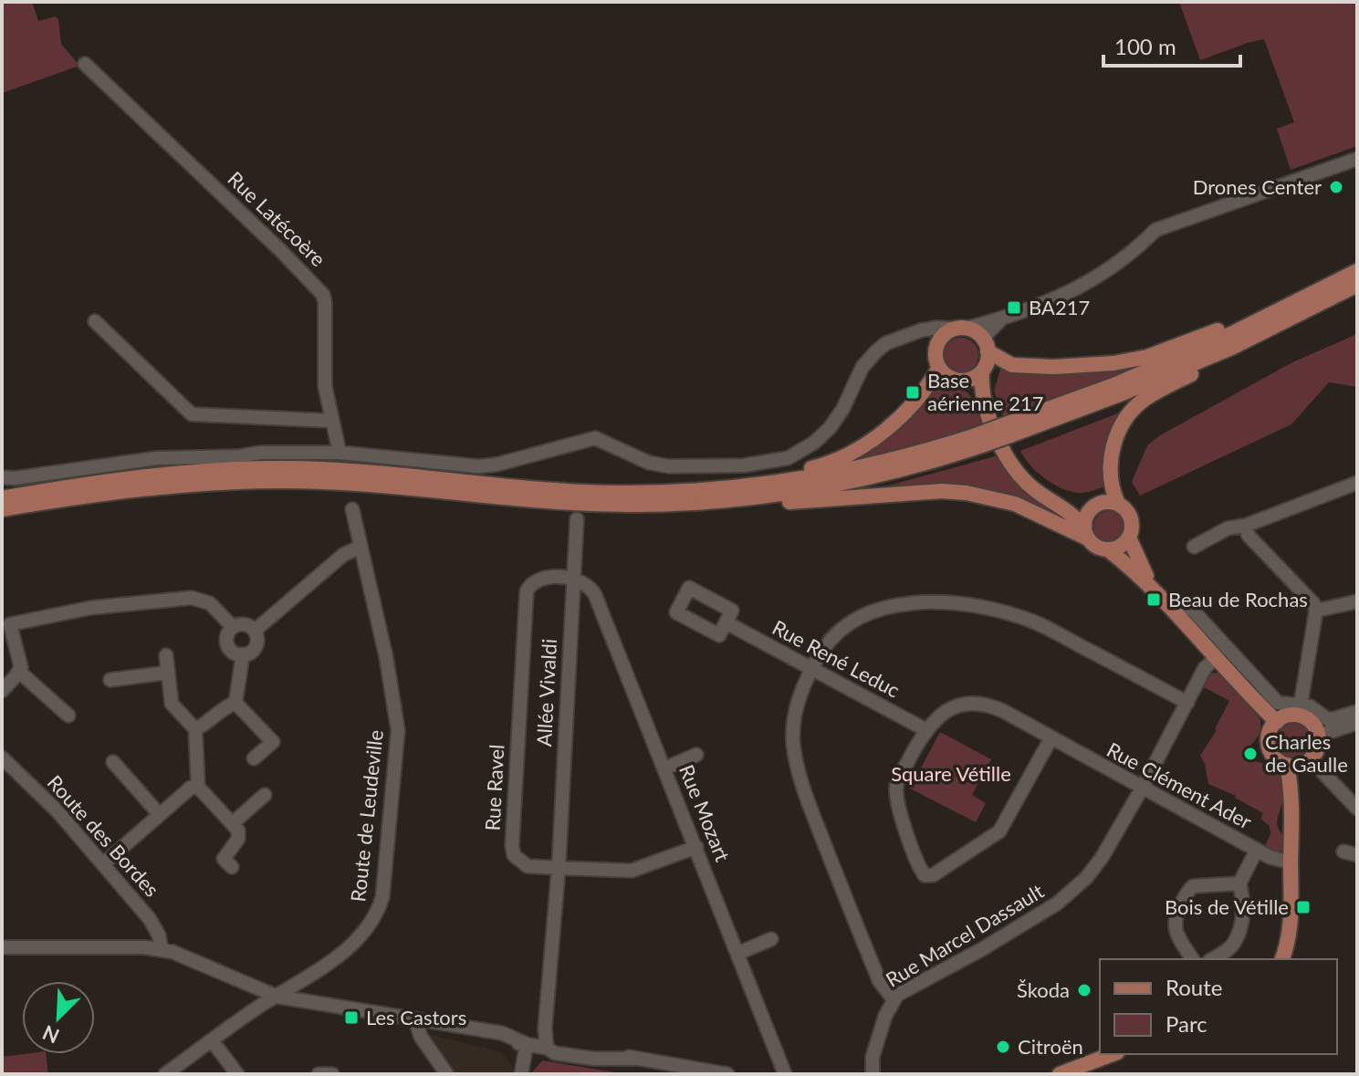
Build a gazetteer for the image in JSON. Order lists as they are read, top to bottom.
{
  "streets": {
    "street": [
      "Rue Latécoère",
      "Rue René Leduc",
      "Allée Vivaldi",
      "Rue Clément Ader",
      "Rue Ravel",
      "Rue Mozart",
      "Route de Leudeville",
      "Route des Bordes",
      "Rue Marcel Dassault"
    ]
  },
  "crossings": [
    ["Rue René Leduc", "Rue Clément Ader"],
    ["Allée Vivaldi", "Rue Ravel"],
    ["Allée Vivaldi", "Rue Mozart"],
    ["Rue Clément Ader", "Rue Marcel Dassault"],
    ["Rue Ravel", "Rue Mozart"]
  ],
  "parks": ["Square Vétille"],
  "places": {
    "other": [
      "Drones Center",
      "Charles de Gaulle",
      "Škoda",
      "Citroën"
    ],
    "transit": [
      "BA217",
      "Base aérienne 217",
      "Beau de Rochas",
      "Bois de Vétille",
      "Les Castors"
    ]
  },
  "legend": ["Route", "Parc"],
  "scale_bar": "100 m",
  "north": "bottom left"
}
